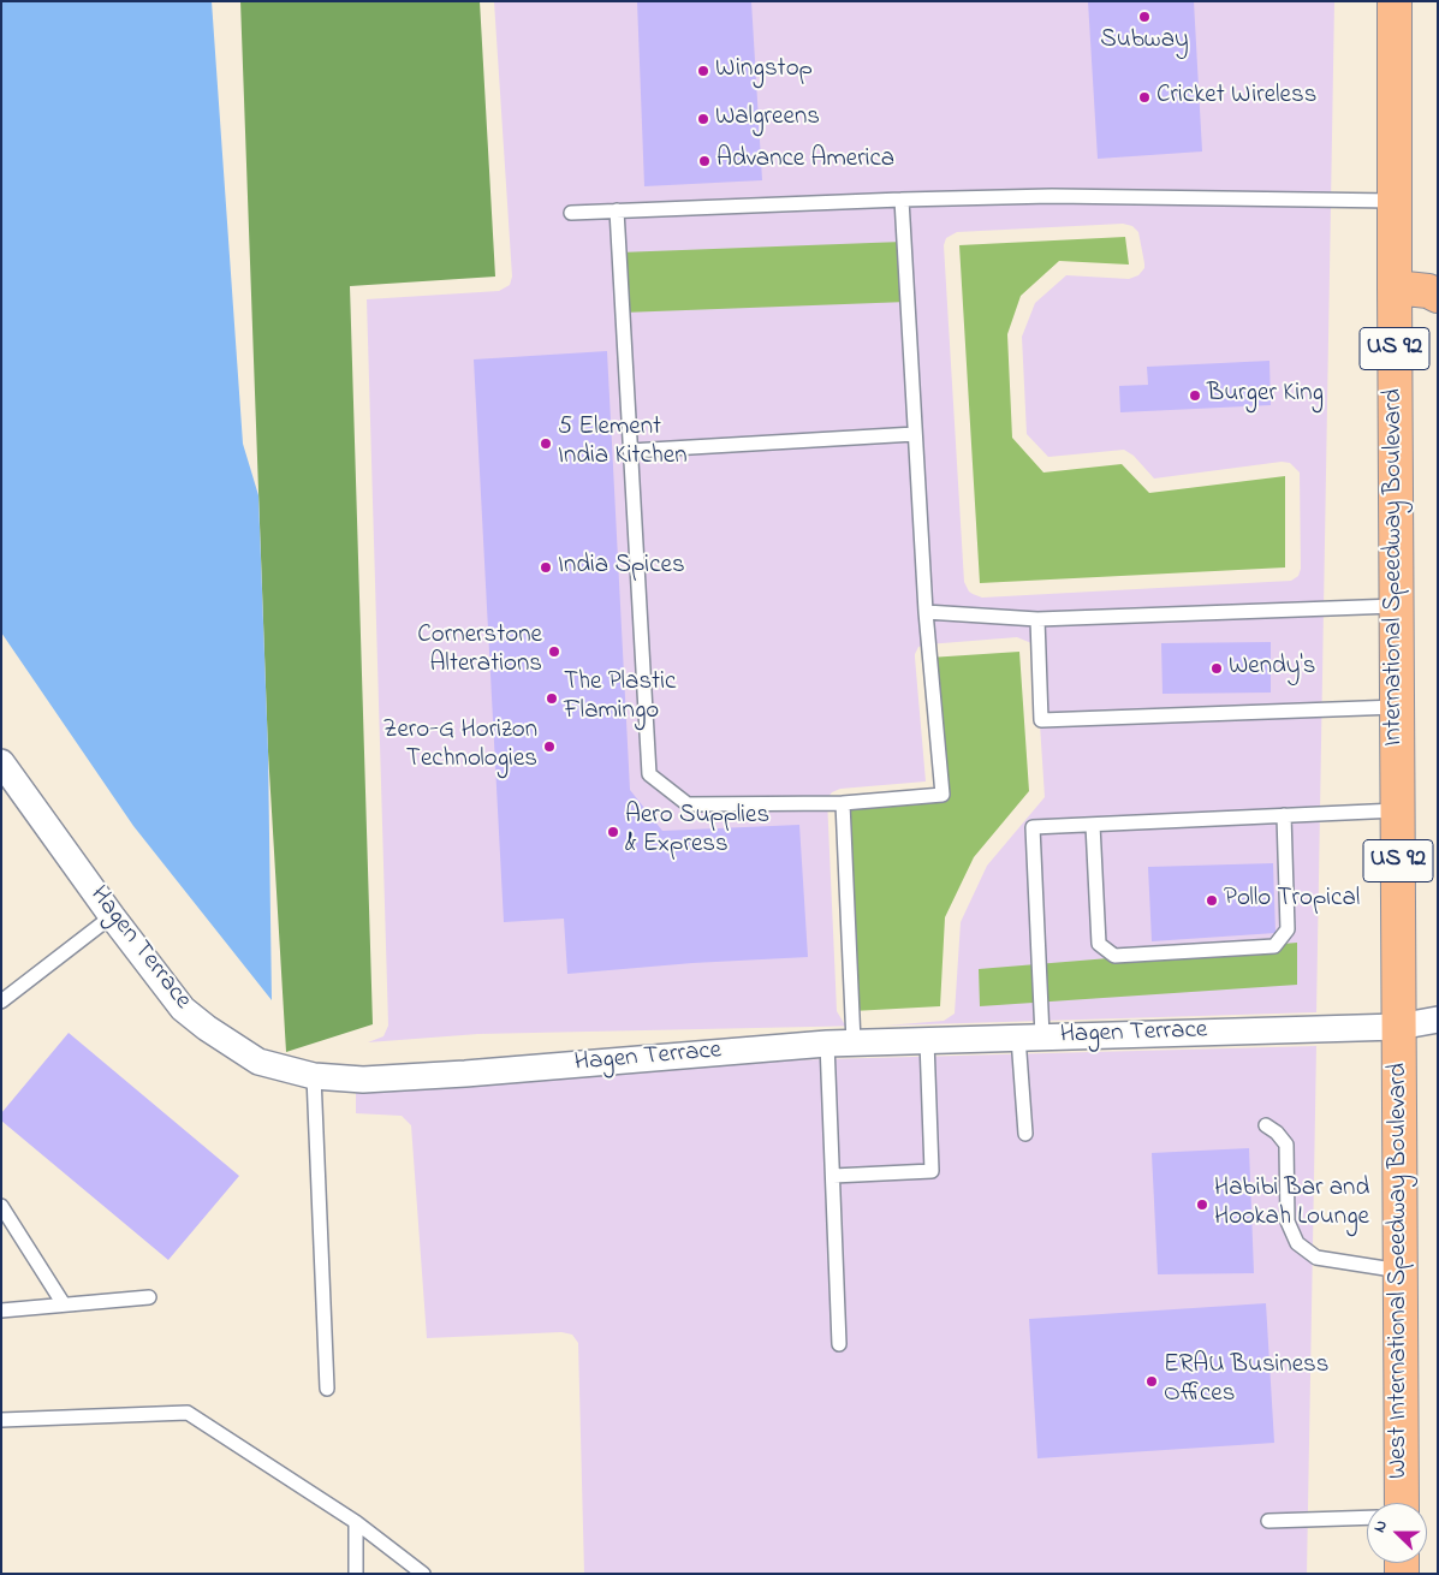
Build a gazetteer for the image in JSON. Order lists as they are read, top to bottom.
{
  "streets": {
    "main road": ["US 92", "International Speedway Boulevard", "West International Speedway Boulevard"],
    "street": ["Hagen Terrace"]
  },
  "crossings": [
    ["International Speedway Boulevard", "Hagen Terrace"],
    ["International Speedway Boulevard", "West International Speedway Boulevard"],
    ["Hagen Terrace", "West International Speedway Boulevard"]
  ],
  "places": [
    "Subway",
    "Wingstop",
    "Cricket Wireless",
    "Walgreens",
    "Advance America",
    "Burger King",
    "5 Element India Kitchen",
    "India Spices",
    "Cornerstone Alterations",
    "Wendy's",
    "The Plastic Flamingo",
    "Zero-G Horizon Technologies",
    "Aero Supplies & Express",
    "Pollo Tropical",
    "Habibi Bar and Hookah Lounge",
    "ERAU Business Offices"
  ],
  "north": "left"
}
